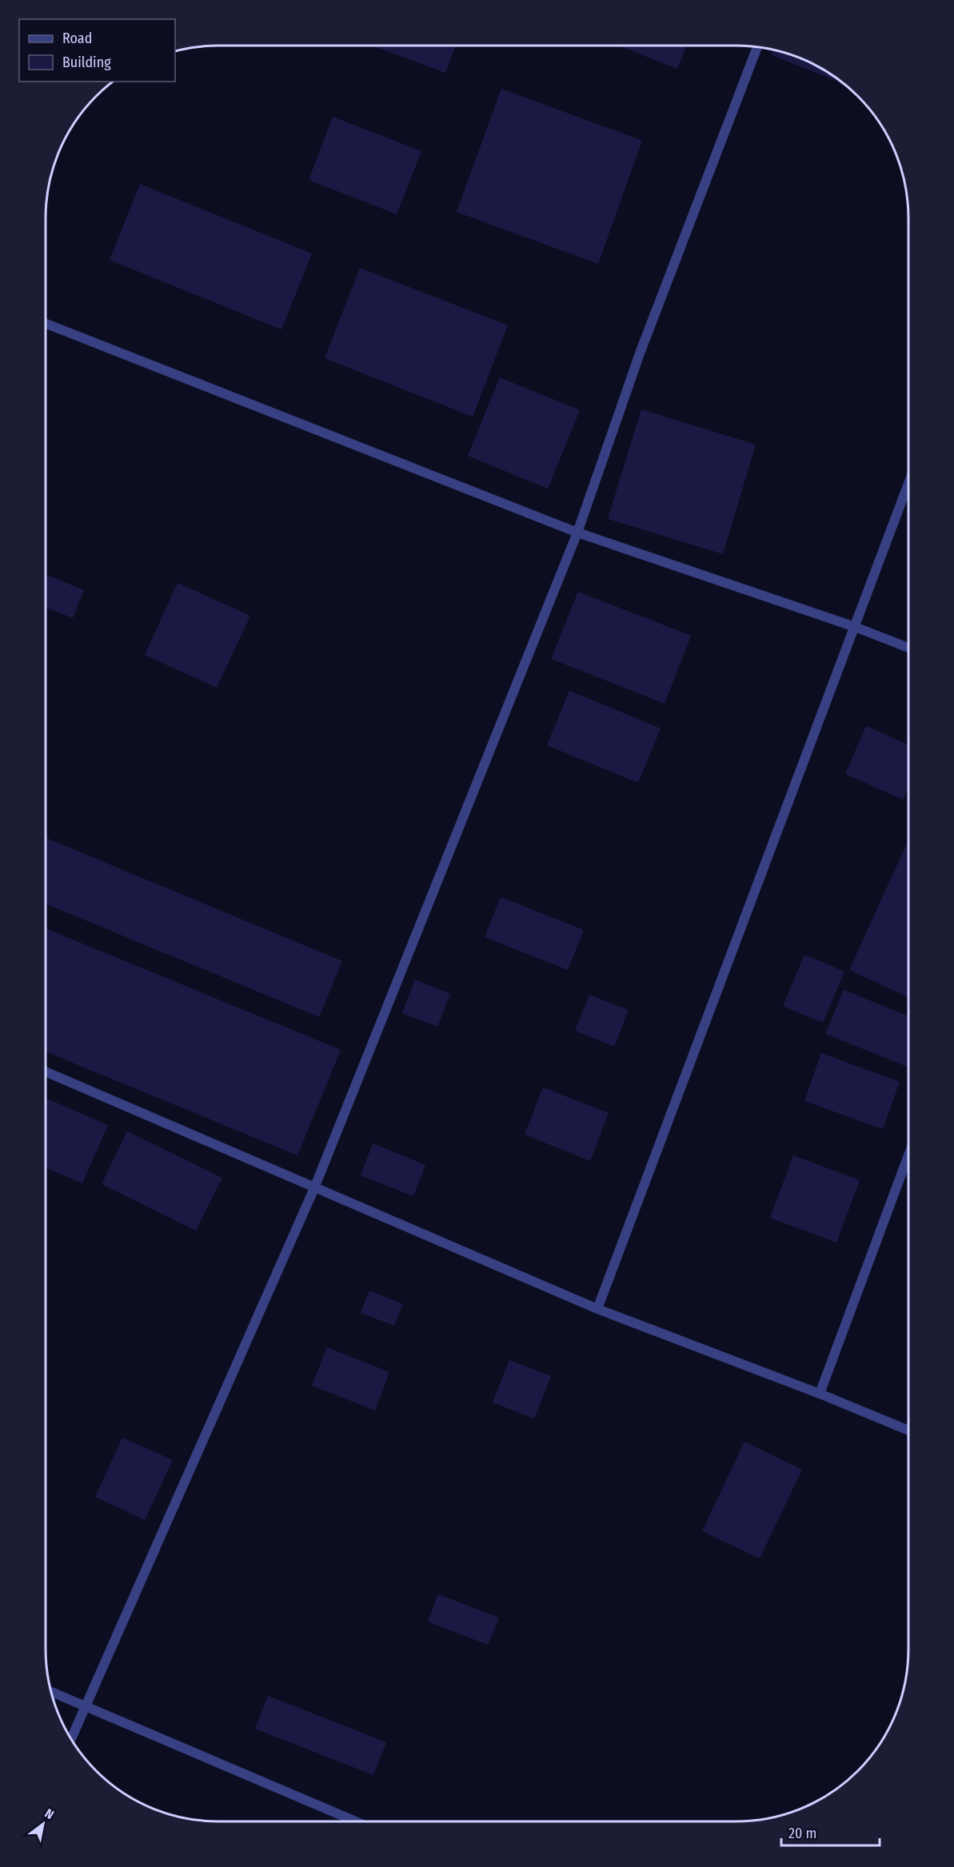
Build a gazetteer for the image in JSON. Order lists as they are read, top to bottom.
{
  "legend": ["Road", "Building"],
  "scale_bar": "20 m",
  "north": "top right"
}
